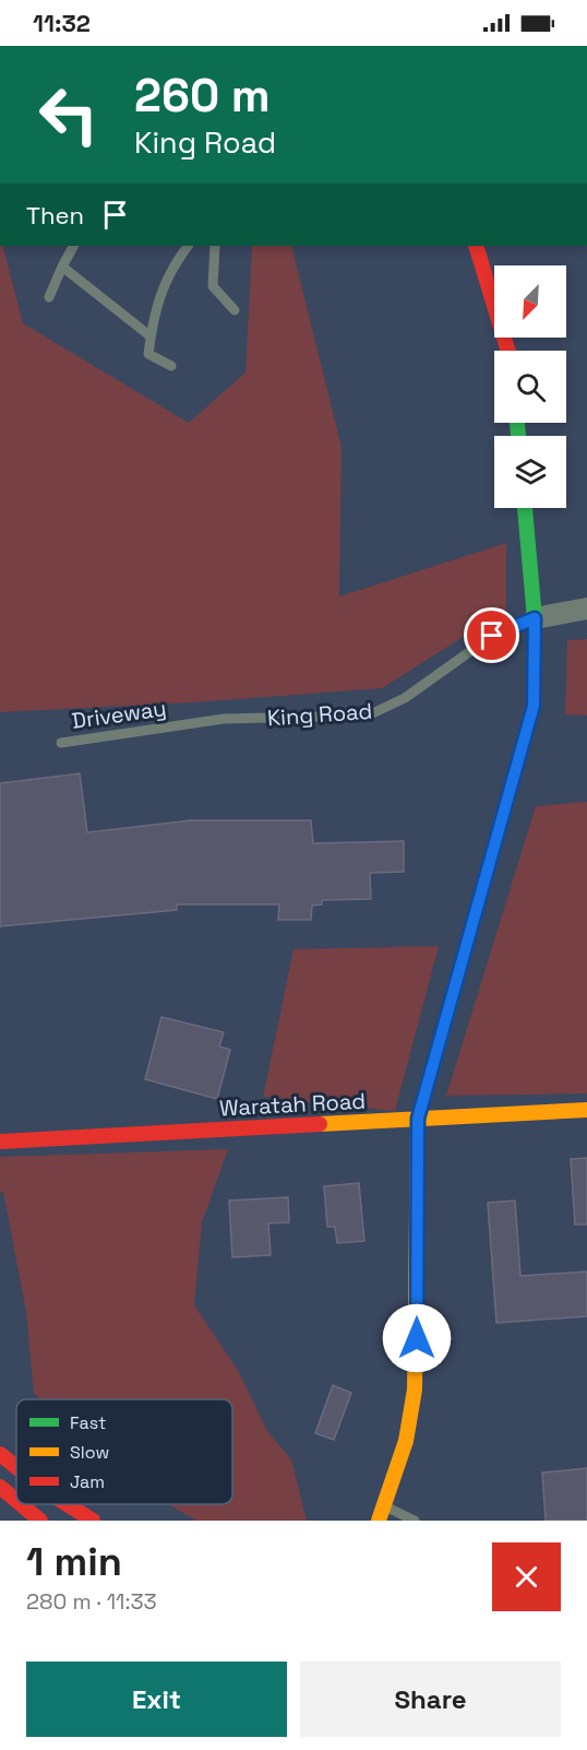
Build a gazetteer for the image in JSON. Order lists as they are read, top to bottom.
{
  "streets": {
    "main road": ["Waratah Road"],
    "street": ["King Road"],
    "lane": ["Driveway"]
  },
  "crossings": [
    ["Driveway", "King Road"]
  ],
  "legend": ["Fast", "Slow", "Jam"],
  "north": "bottom left",
  "page": {
    "status": "11:32",
    "turn": ["260 m", "King Road"],
    "then": "Then",
    "heading": ["1 min", "280 m · 11:33"],
    "buttons": ["Exit", "Share"]
  }
}
